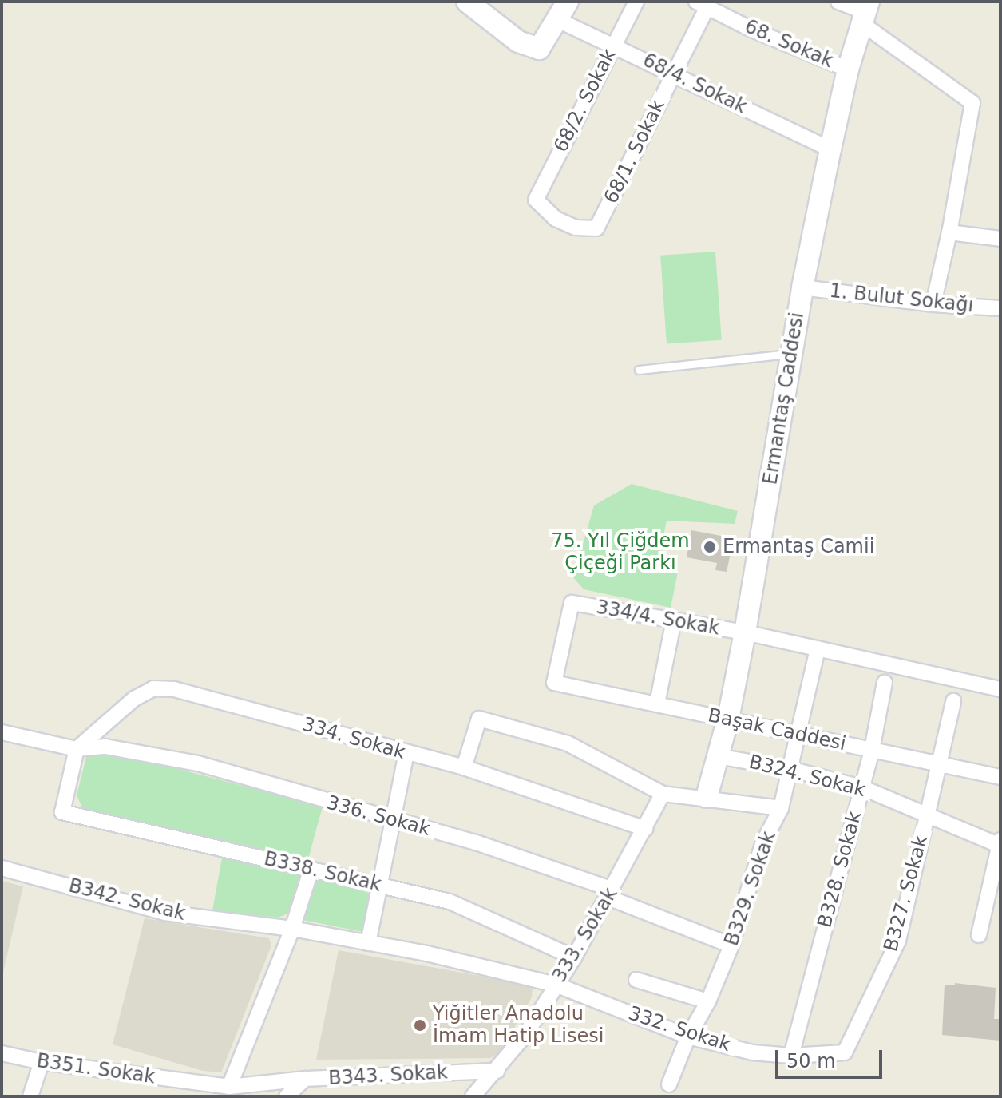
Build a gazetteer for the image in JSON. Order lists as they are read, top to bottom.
{
  "streets": {
    "main road": ["Ermantaş Caddesi"],
    "street": [
      "68. Sokak",
      "68/4. Sokak",
      "68/2. Sokak",
      "68/1. Sokak",
      "1. Bulut Sokağı",
      "334/4. Sokak",
      "Başak Caddesi",
      "334. Sokak",
      "B324. Sokak",
      "336. Sokak",
      "B328. Sokak",
      "B338. Sokak",
      "B329. Sokak",
      "B327. Sokak",
      "B342. Sokak",
      "333. Sokak",
      "332. Sokak",
      "B351. Sokak",
      "B343. Sokak"
    ]
  },
  "crossings": [
    ["68. Sokak", "68/1. Sokak"],
    ["68. Sokak", "Ermantaş Caddesi"],
    ["68/4. Sokak", "68/2. Sokak"],
    ["68/4. Sokak", "68/1. Sokak"],
    ["68/4. Sokak", "Ermantaş Caddesi"],
    ["68/2. Sokak", "68/1. Sokak"],
    ["1. Bulut Sokağı", "Ermantaş Caddesi"],
    ["Ermantaş Caddesi", "334/4. Sokak"],
    ["Ermantaş Caddesi", "Başak Caddesi"],
    ["Ermantaş Caddesi", "B324. Sokak"],
    ["334/4. Sokak", "Başak Caddesi"],
    ["334/4. Sokak", "B329. Sokak"],
    ["Başak Caddesi", "B328. Sokak"],
    ["Başak Caddesi", "B329. Sokak"],
    ["Başak Caddesi", "B327. Sokak"],
    ["334. Sokak", "336. Sokak"],
    ["334. Sokak", "B338. Sokak"],
    ["334. Sokak", "333. Sokak"],
    ["B324. Sokak", "B328. Sokak"],
    ["B324. Sokak", "B329. Sokak"],
    ["B324. Sokak", "B327. Sokak"],
    ["336. Sokak", "B338. Sokak"],
    ["336. Sokak", "B329. Sokak"],
    ["336. Sokak", "333. Sokak"],
    ["B328. Sokak", "332. Sokak"],
    ["B338. Sokak", "333. Sokak"],
    ["B329. Sokak", "332. Sokak"],
    ["B327. Sokak", "332. Sokak"],
    ["B342. Sokak", "333. Sokak"],
    ["B342. Sokak", "332. Sokak"],
    ["333. Sokak", "332. Sokak"],
    ["333. Sokak", "B343. Sokak"],
    ["B351. Sokak", "B343. Sokak"]
  ],
  "parks": ["75. Yıl Çiğdem Çiçeği Parkı"],
  "places": ["Ermantaş Camii", "Yiğitler Anadolu İmam Hatip Lisesi"],
  "scale_bar": "50 m"
}
